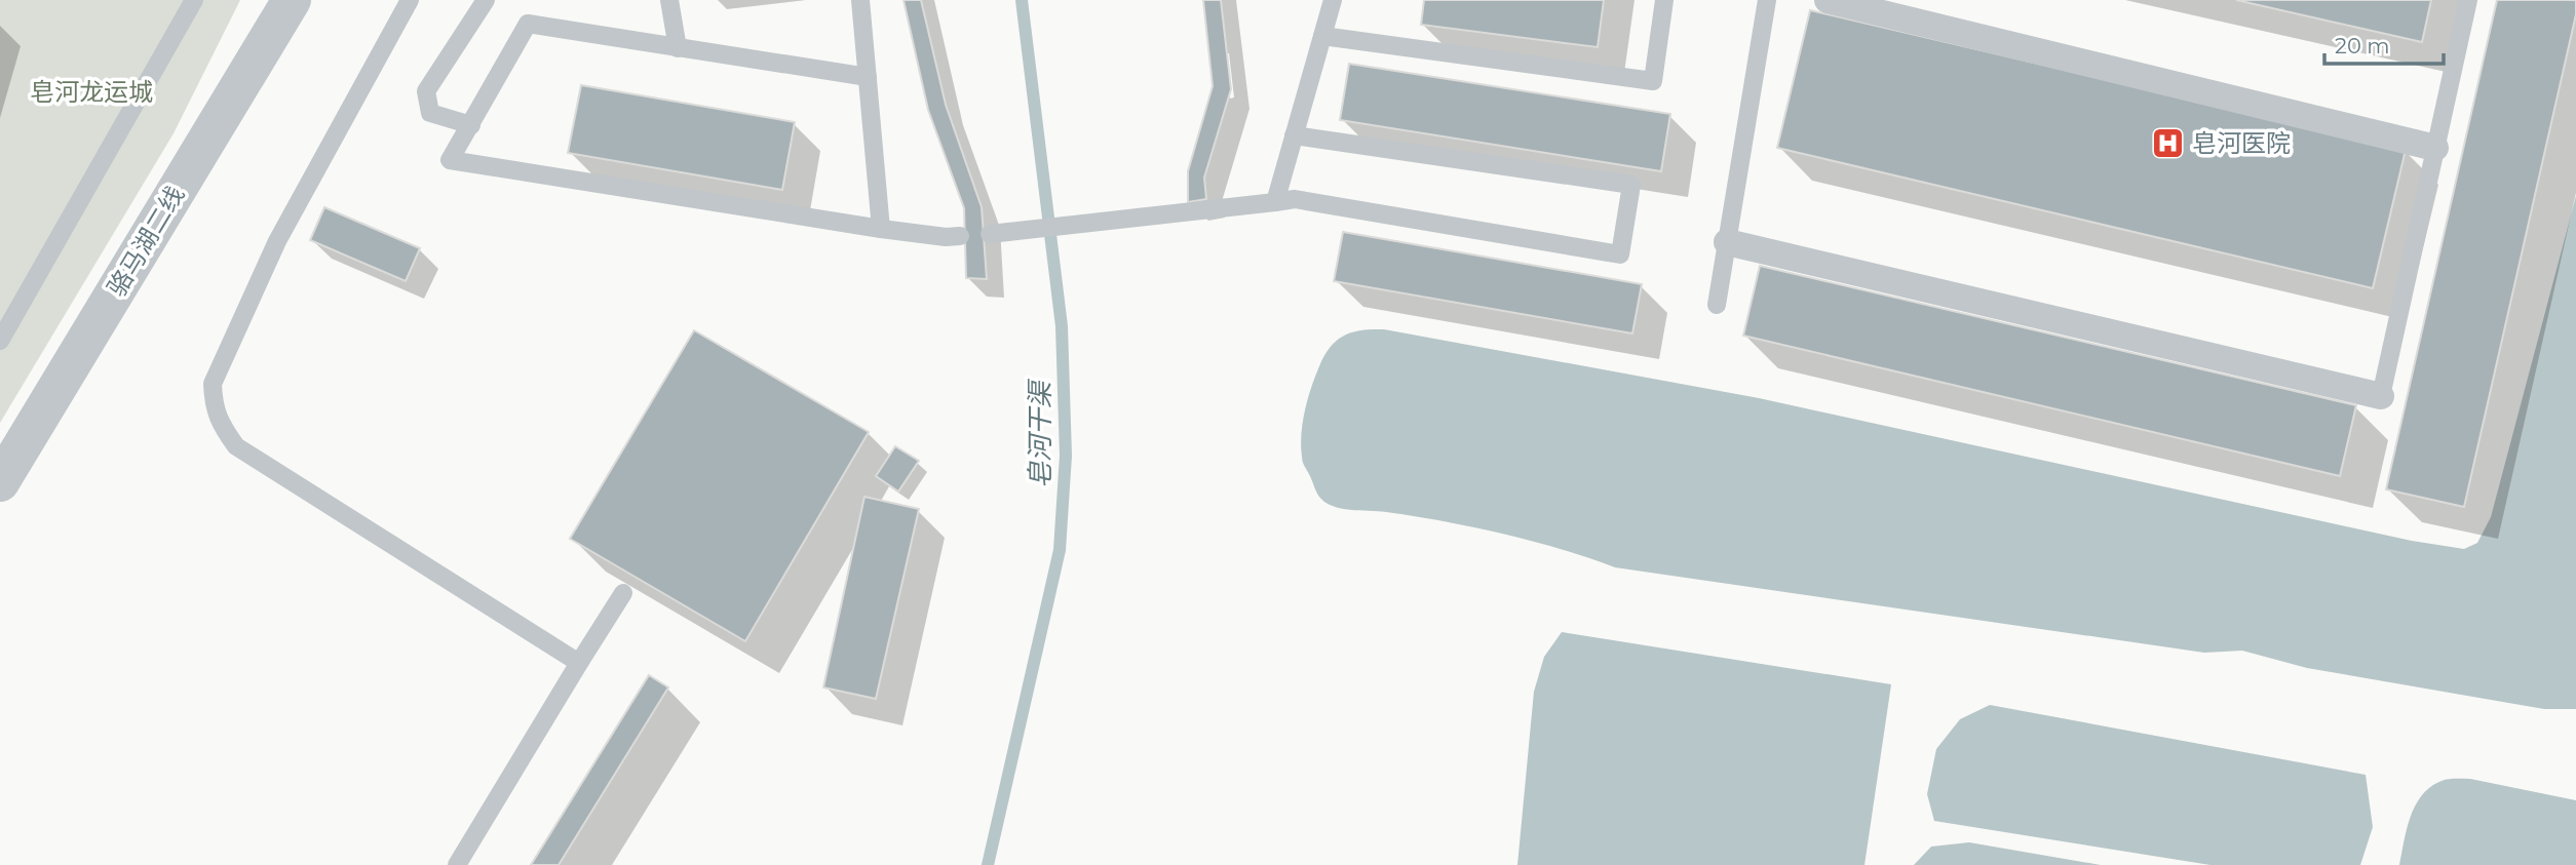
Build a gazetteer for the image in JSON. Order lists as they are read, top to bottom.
{
  "streets": {
    "street": ["骆马湖二线"]
  },
  "water": ["皂河干渠"],
  "parks": ["皂河龙运城"],
  "places": {
    "hospital": ["皂河医院"]
  },
  "scale_bar": "20 m"
}
